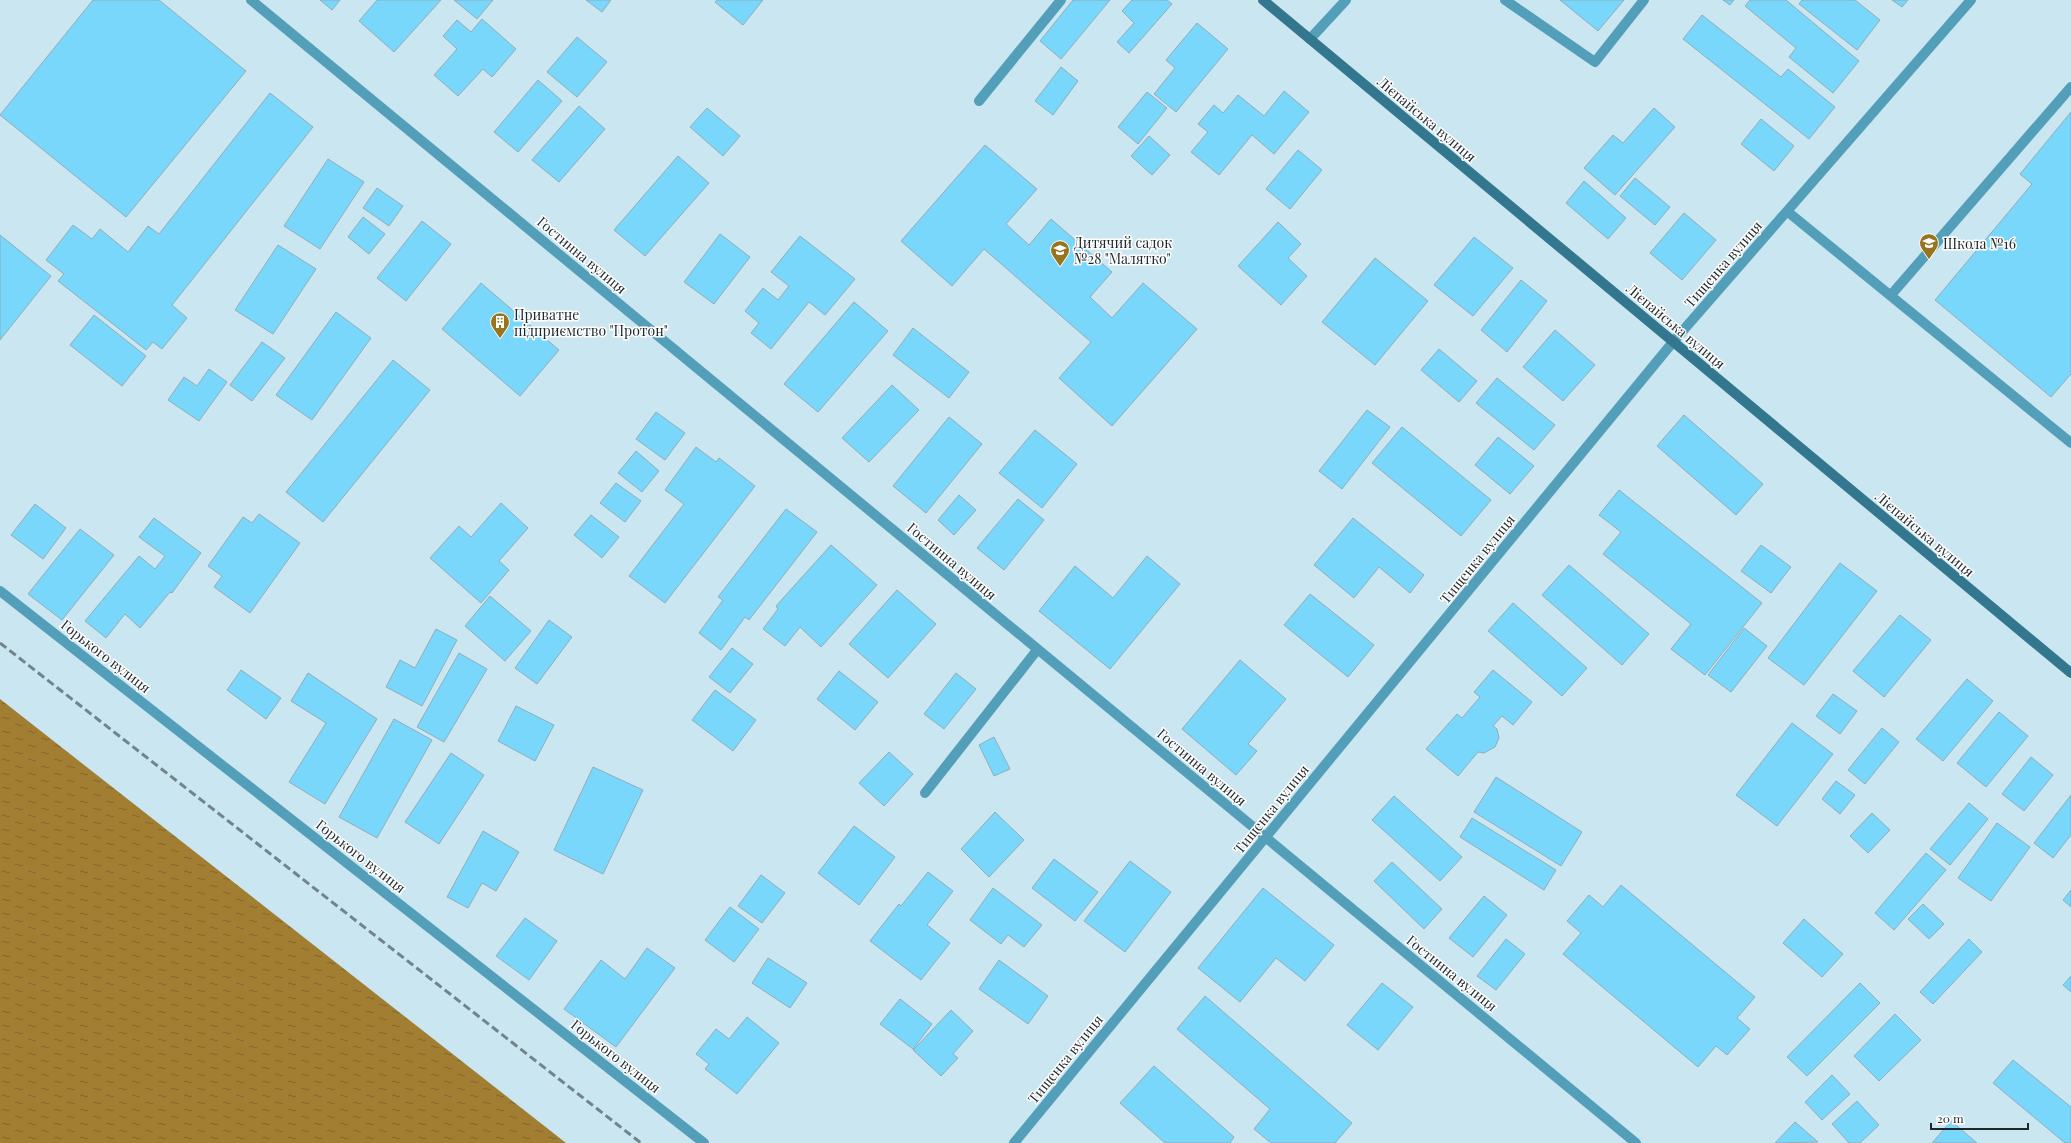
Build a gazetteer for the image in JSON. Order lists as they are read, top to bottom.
{
  "streets": {
    "main road": ["Лієпайська вулиця"],
    "street": ["Гостинна вулиця", "Тищенка вулиця", "Горького вулиця"]
  },
  "crossings": [
    ["Лієпайська вулиця", "Тищенка вулиця"],
    ["Гостинна вулиця", "Тищенка вулиця"]
  ],
  "places": {
    "school or university": ["Школа №16", "Дитячий садок №28 \"Малятко\""],
    "building": ["Приватне підприємство \"Протон\""]
  },
  "scale_bar": "20 m"
}
